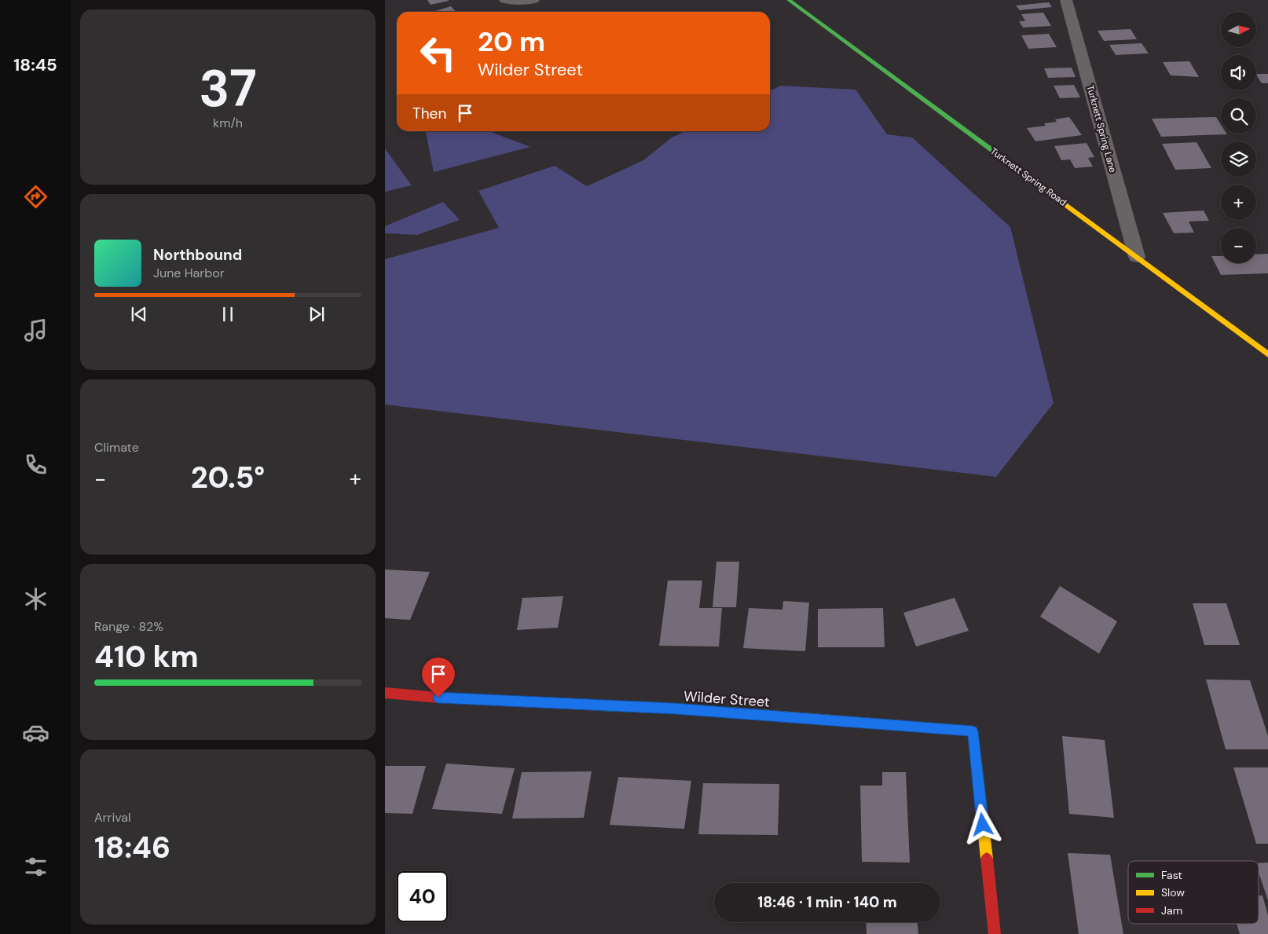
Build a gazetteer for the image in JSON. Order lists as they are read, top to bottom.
{
  "streets": {
    "street": ["Turknett Spring Lane", "Turknett Spring Road", "Wilder Street"]
  },
  "crossings": [
    ["Turknett Spring Lane", "Turknett Spring Road"]
  ],
  "legend": ["Fast", "Slow", "Jam"],
  "north": "right",
  "page": {
    "tabs": "18:45",
    "tile": [
      ["37", "km/h"],
      "Climate",
      ["Range · 82%", "410 km"],
      ["Arrival", "18:46"]
    ],
    "map_buttons": ["+", "−"],
    "turn": ["20 m", "Wilder Street"],
    "then": "Then",
    "song": ["Northbound", "June Harbor"],
    "heat": ["−", "20.5°", "+"],
    "limit": "40",
    "trip": "18:46 · 1 min · 140 m"
  }
}
